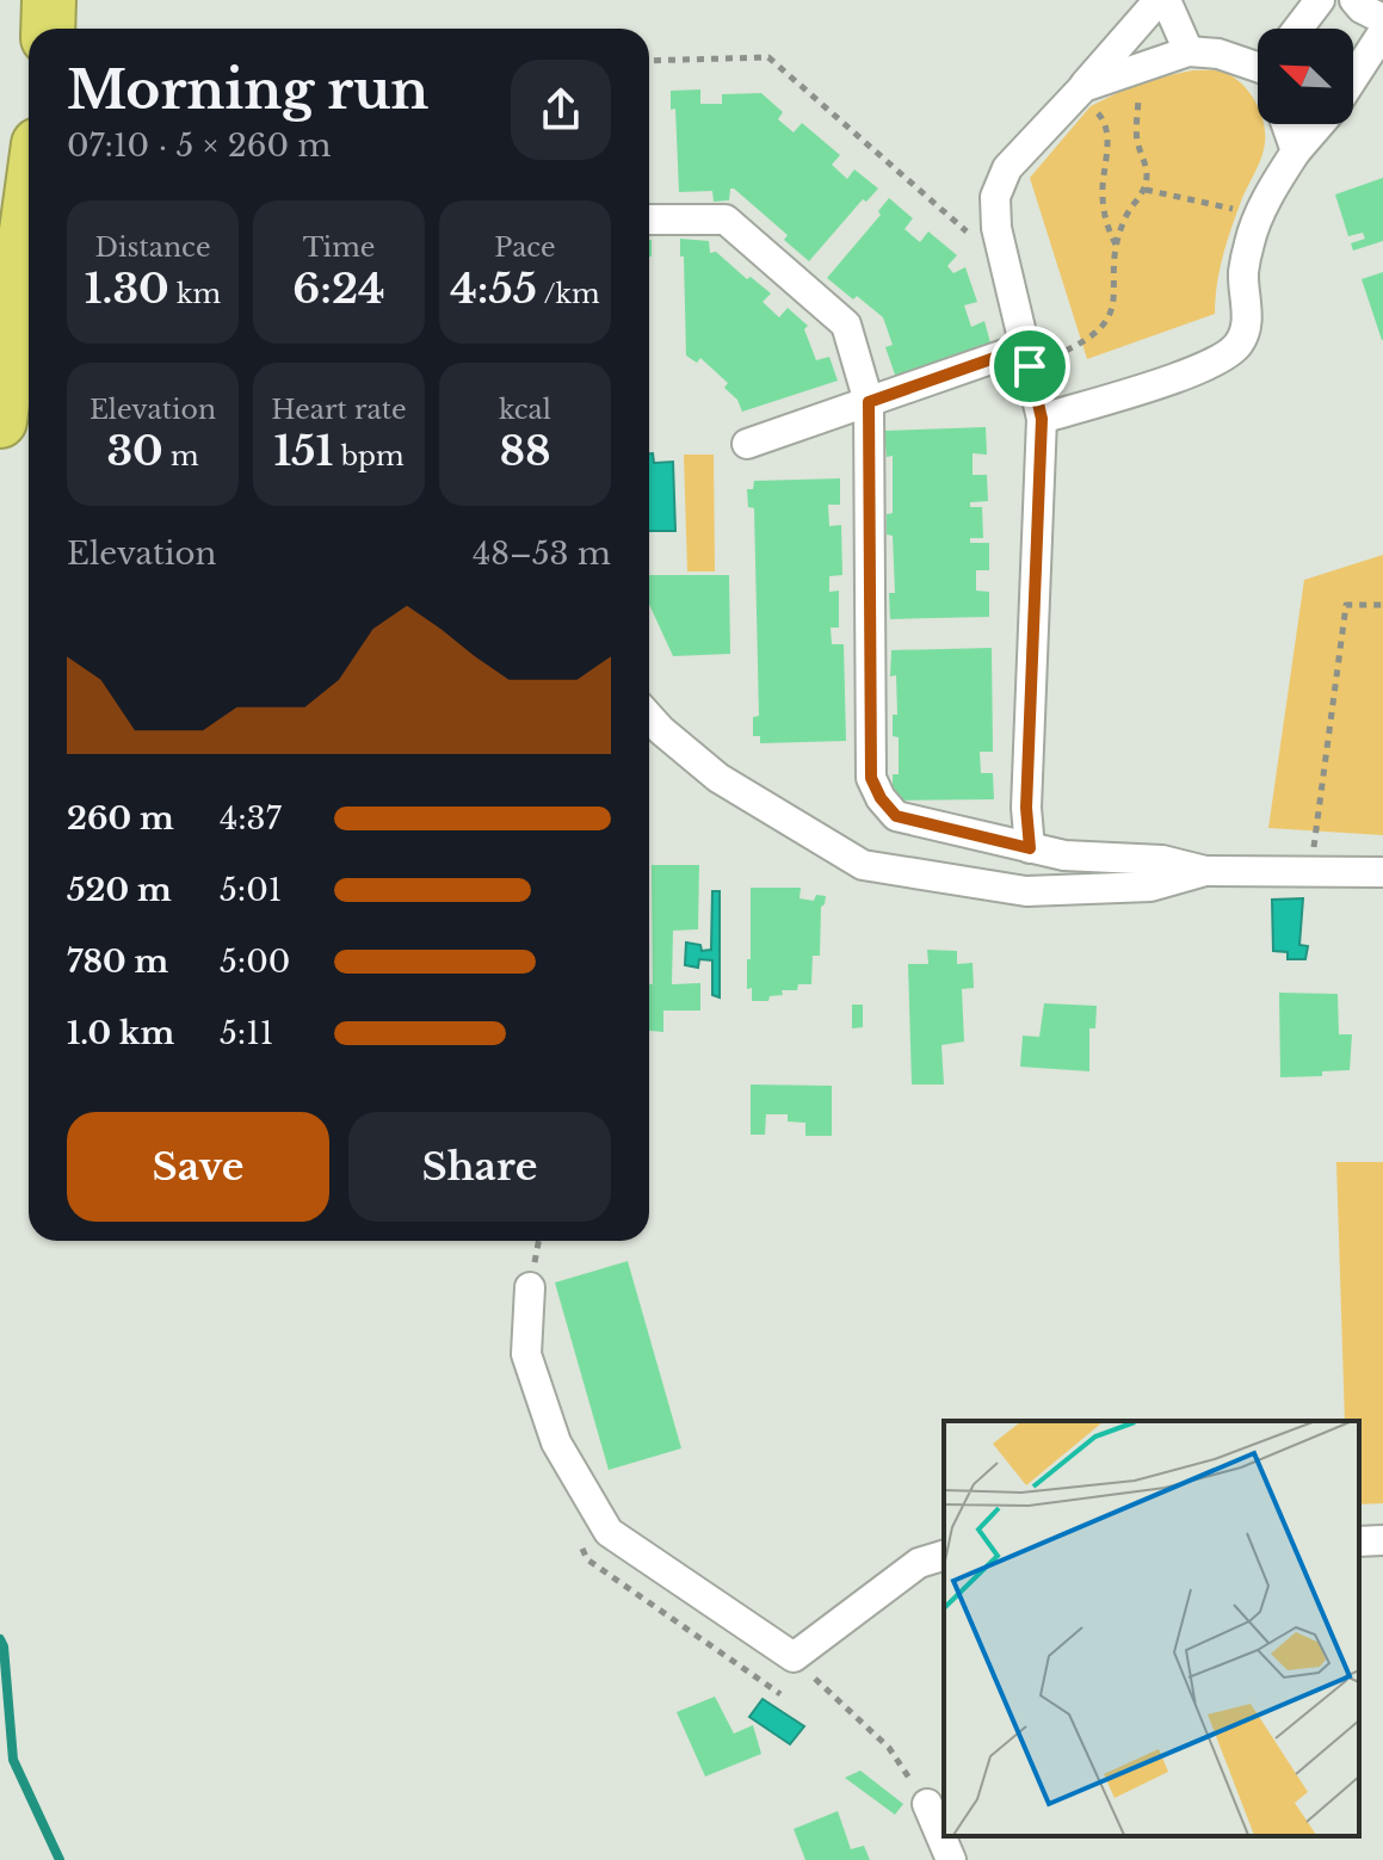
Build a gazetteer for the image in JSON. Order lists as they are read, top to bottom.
{
  "north": "top left",
  "page": {
    "heading": ["Morning run", "07:10 · 5 × 260 m"],
    "stats": [
      ["Distance", "1.30 km"],
      ["Time", "6:24"],
      ["Pace", "4:55 /km"],
      ["Elevation", "30 m"],
      ["Heart rate", "151 bpm"],
      ["kcal", "88"]
    ],
    "chart": ["Elevation", "48–53 m"],
    "list": [
      {
        "name": "260 m",
        "note": "4:37"
      },
      {
        "name": "520 m",
        "note": "5:01"
      },
      {
        "name": "780 m",
        "note": "5:00"
      },
      {
        "name": "1.0 km",
        "note": "5:11"
      }
    ],
    "buttons": ["Save", "Share"]
  }
}
